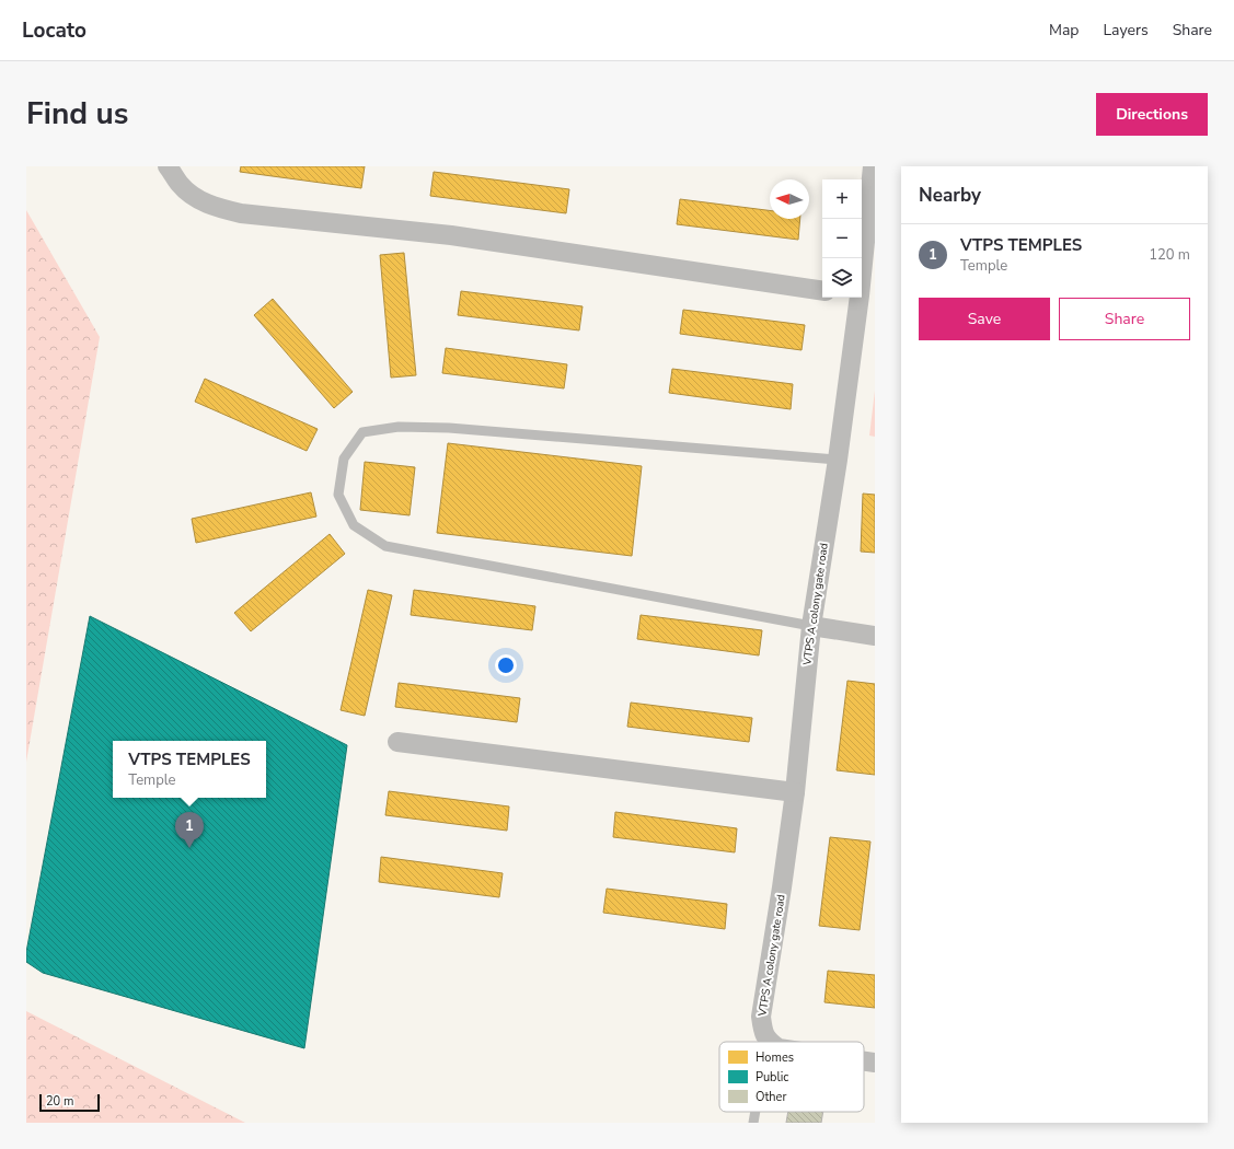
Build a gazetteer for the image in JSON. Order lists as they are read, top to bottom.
{
  "streets": {
    "street": ["VTPS A colony gate road"]
  },
  "legend": ["Homes", "Public", "Other"],
  "scale_bar": "20 m",
  "north": "left",
  "page": {
    "header": "Locato",
    "nav": ["Map", "Layers", "Share"],
    "title": "Find us",
    "buttons": [
      "Directions",
      ["Save", "Share"]
    ],
    "heading": "Nearby",
    "map_buttons": ["+", "−"],
    "list": [
      {
        "mark": "1",
        "name": "VTPS TEMPLES",
        "note": "Temple",
        "value": "120 m"
      }
    ],
    "popup": ["VTPS TEMPLES", "Temple"],
    "pins": "1",
    "scale": "20 m"
  }
}
